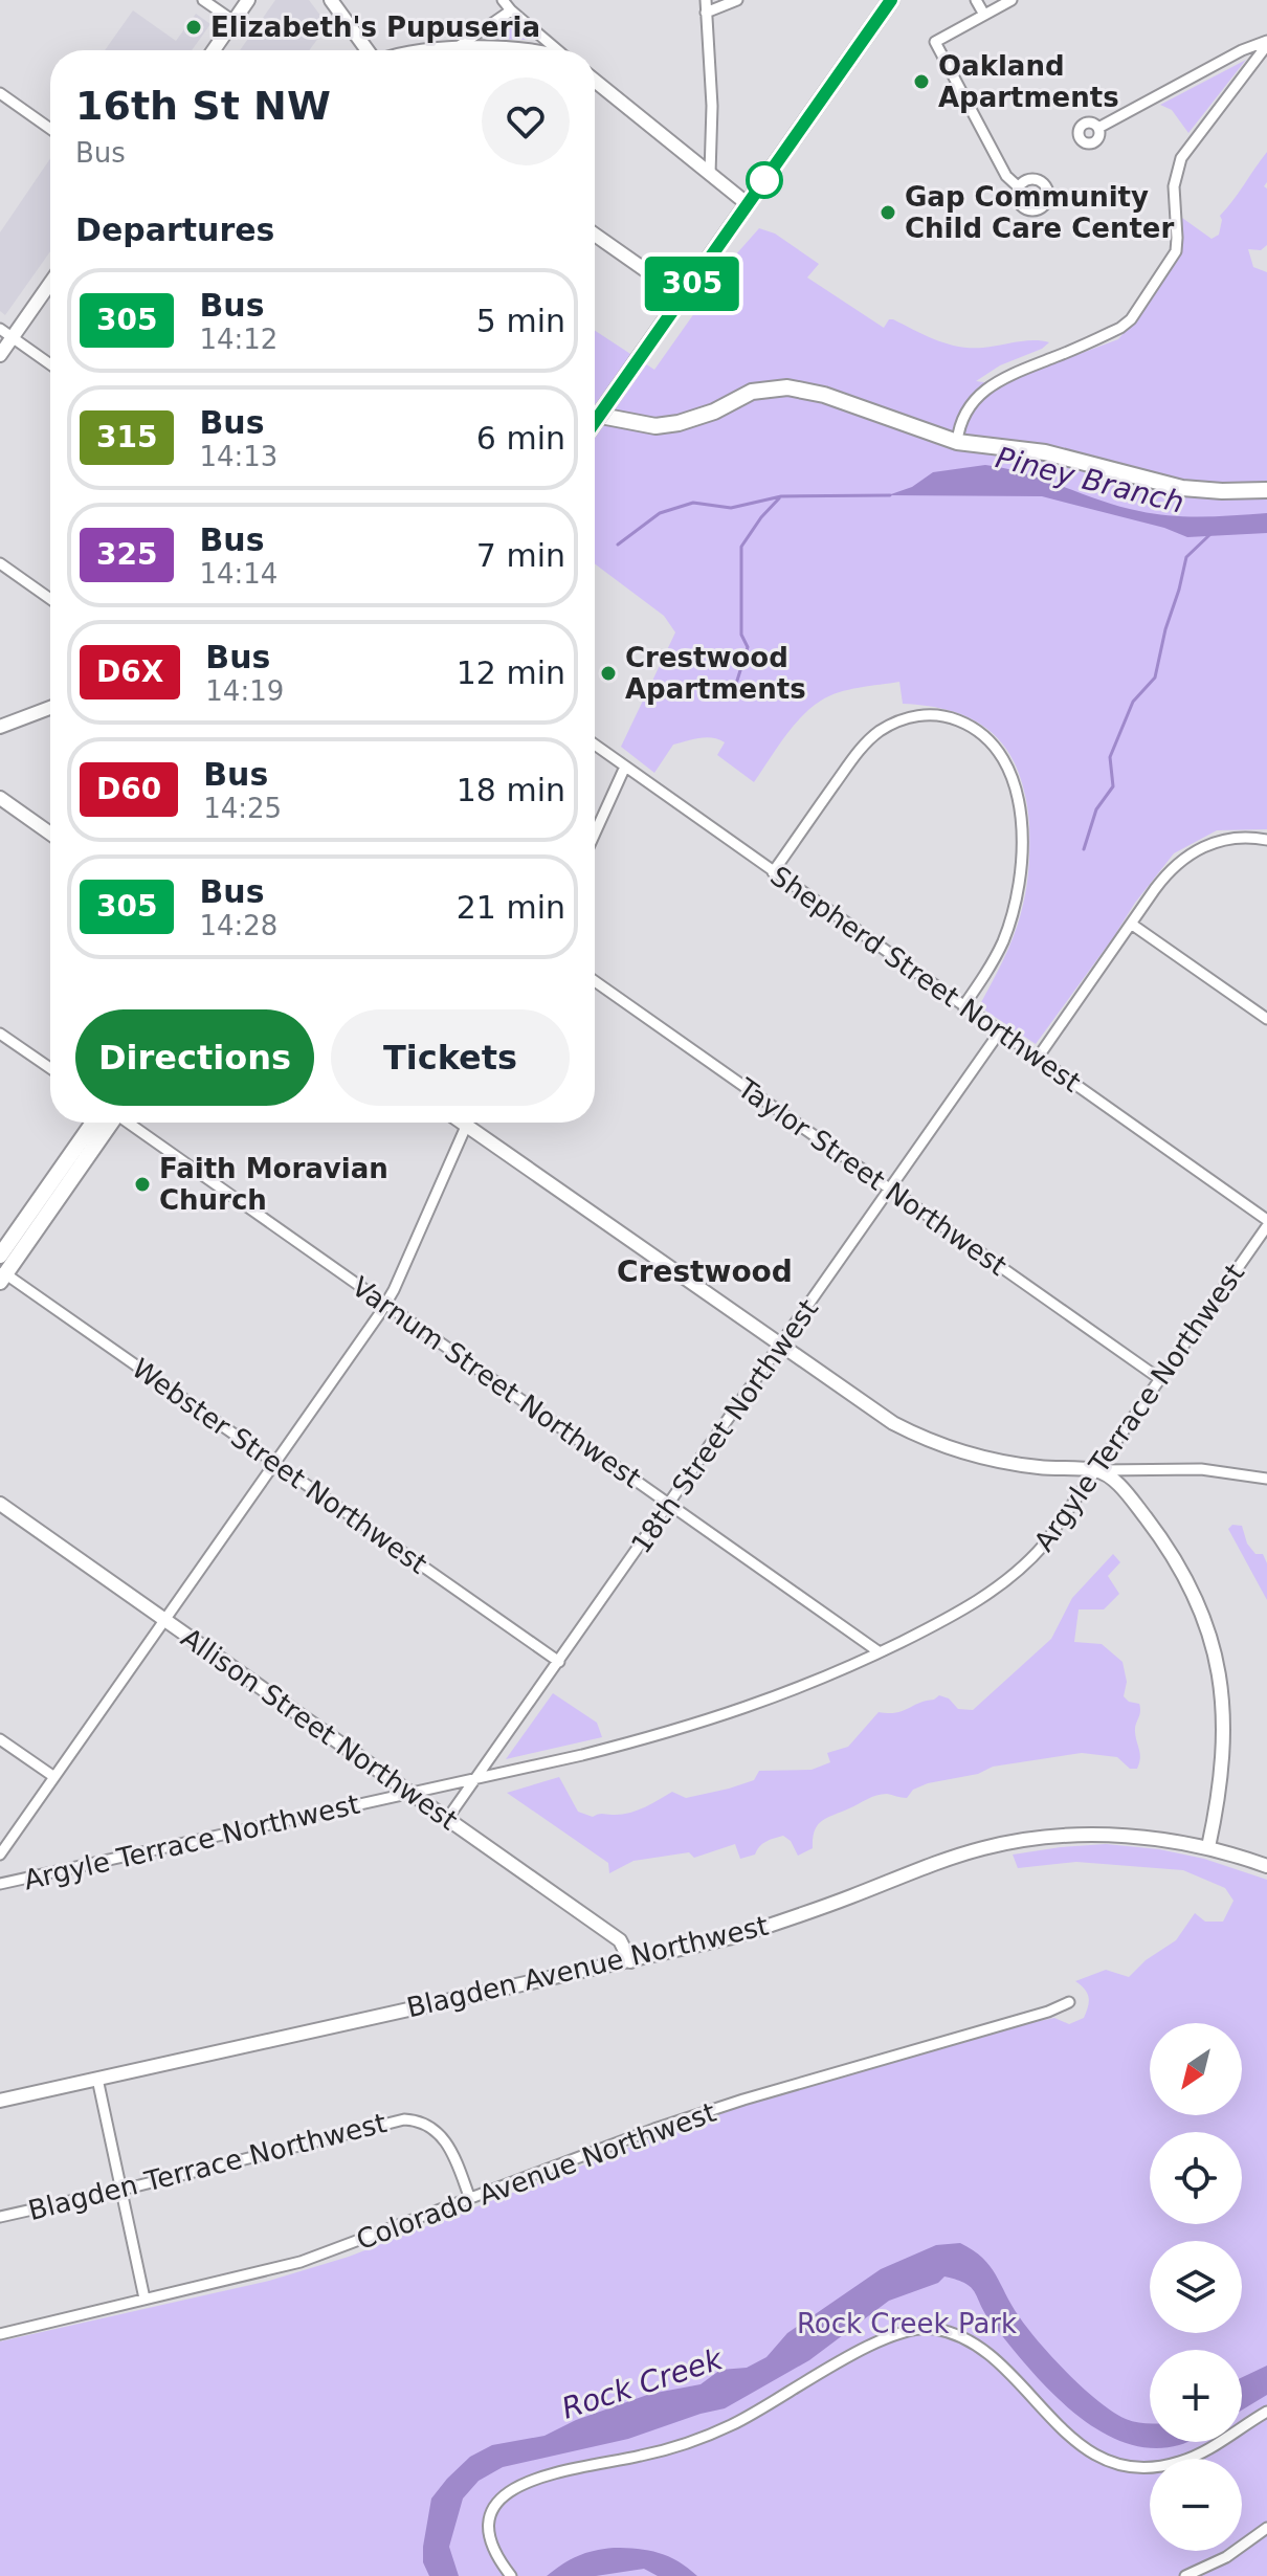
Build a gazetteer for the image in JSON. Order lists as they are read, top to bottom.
{
  "streets": {
    "street": [
      "Shepherd Street Northwest",
      "Taylor Street Northwest",
      "Varnum Street Northwest",
      "Argyle Terrace Northwest",
      "18th Street Northwest",
      "Webster Street Northwest",
      "Allison Street Northwest",
      "Blagden Avenue Northwest",
      "Blagden Terrace Northwest",
      "Colorado Avenue Northwest"
    ]
  },
  "crossings": [
    ["Shepherd Street Northwest", "Argyle Terrace Northwest"],
    ["Shepherd Street Northwest", "18th Street Northwest"],
    ["Taylor Street Northwest", "Argyle Terrace Northwest"],
    ["Taylor Street Northwest", "18th Street Northwest"],
    ["Varnum Street Northwest", "Argyle Terrace Northwest"],
    ["Varnum Street Northwest", "18th Street Northwest"],
    ["Argyle Terrace Northwest", "18th Street Northwest"],
    ["Argyle Terrace Northwest", "Allison Street Northwest"],
    ["18th Street Northwest", "Webster Street Northwest"],
    ["18th Street Northwest", "Allison Street Northwest"],
    ["Allison Street Northwest", "Blagden Avenue Northwest"],
    ["Blagden Terrace Northwest", "Colorado Avenue Northwest"]
  ],
  "districts": ["Crestwood"],
  "water": ["Piney Branch", "Rock Creek"],
  "parks": ["Rock Creek Park"],
  "places": [
    "Elizabeth's Pupuseria",
    "Oakland Apartments",
    "Gap Community Child Care Center",
    "Crestwood Apartments",
    "Faith Moravian Church"
  ],
  "lines": ["bus line 305"],
  "north": "bottom left",
  "page": {
    "on_map": "305",
    "heading": [
      ["16th St NW", "Bus"],
      "Departures"
    ],
    "list": [
      {
        "mark": "305",
        "name": "Bus",
        "note": "14:12",
        "value": "5 min"
      },
      {
        "mark": "315",
        "name": "Bus",
        "note": "14:13",
        "value": "6 min"
      },
      {
        "mark": "325",
        "name": "Bus",
        "note": "14:14",
        "value": "7 min"
      },
      {
        "mark": "D6X",
        "name": "Bus",
        "note": "14:19",
        "value": "12 min"
      },
      {
        "mark": "D60",
        "name": "Bus",
        "note": "14:25",
        "value": "18 min"
      },
      {
        "mark": "305",
        "name": "Bus",
        "note": "14:28",
        "value": "21 min"
      }
    ],
    "buttons": ["Directions", "Tickets"],
    "map_buttons": ["+", "−"]
  }
}
